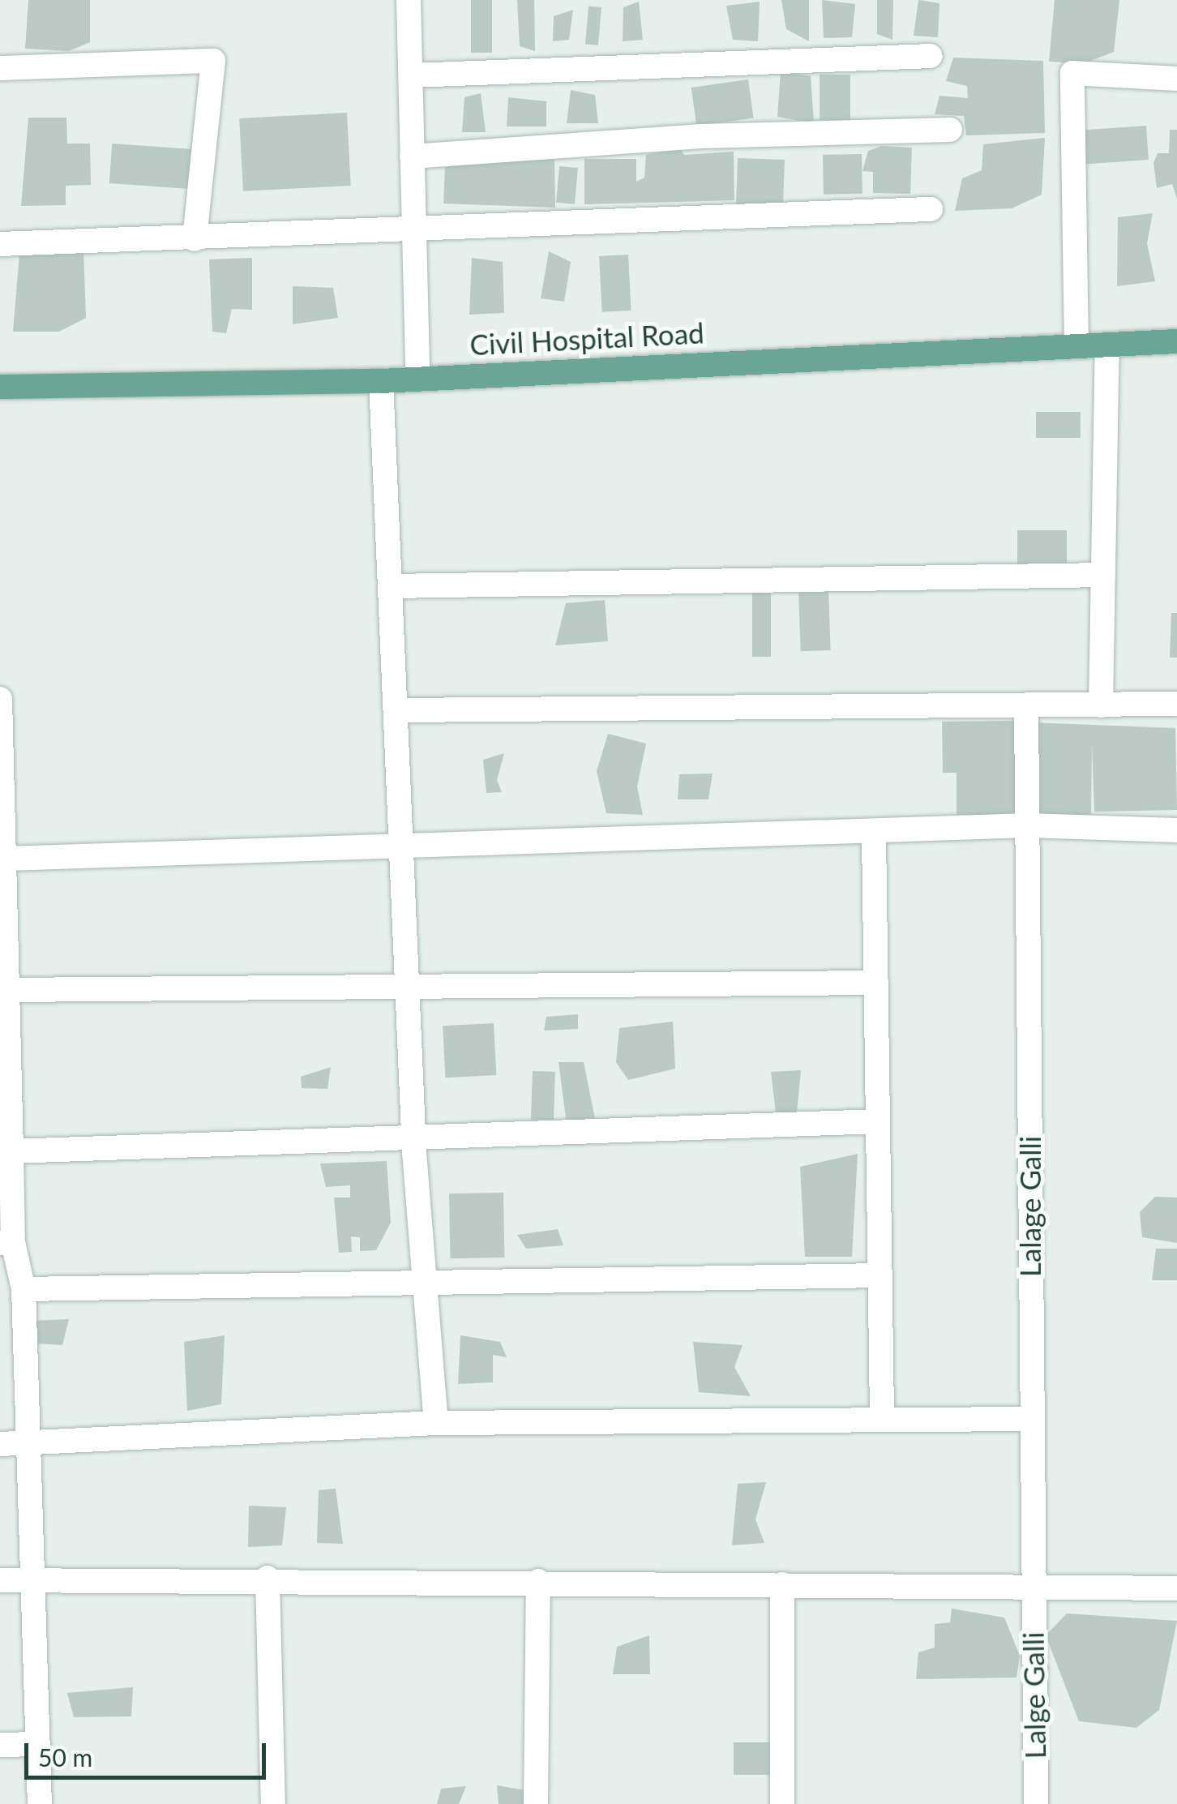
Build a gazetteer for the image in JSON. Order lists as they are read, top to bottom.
{
  "streets": {
    "main road": ["Civil Hospital Road"],
    "street": ["Lalage Galli", "Lalge Galli"]
  },
  "crossings": [
    ["Lalage Galli", "Lalge Galli"]
  ],
  "scale_bar": "50 m"
}
